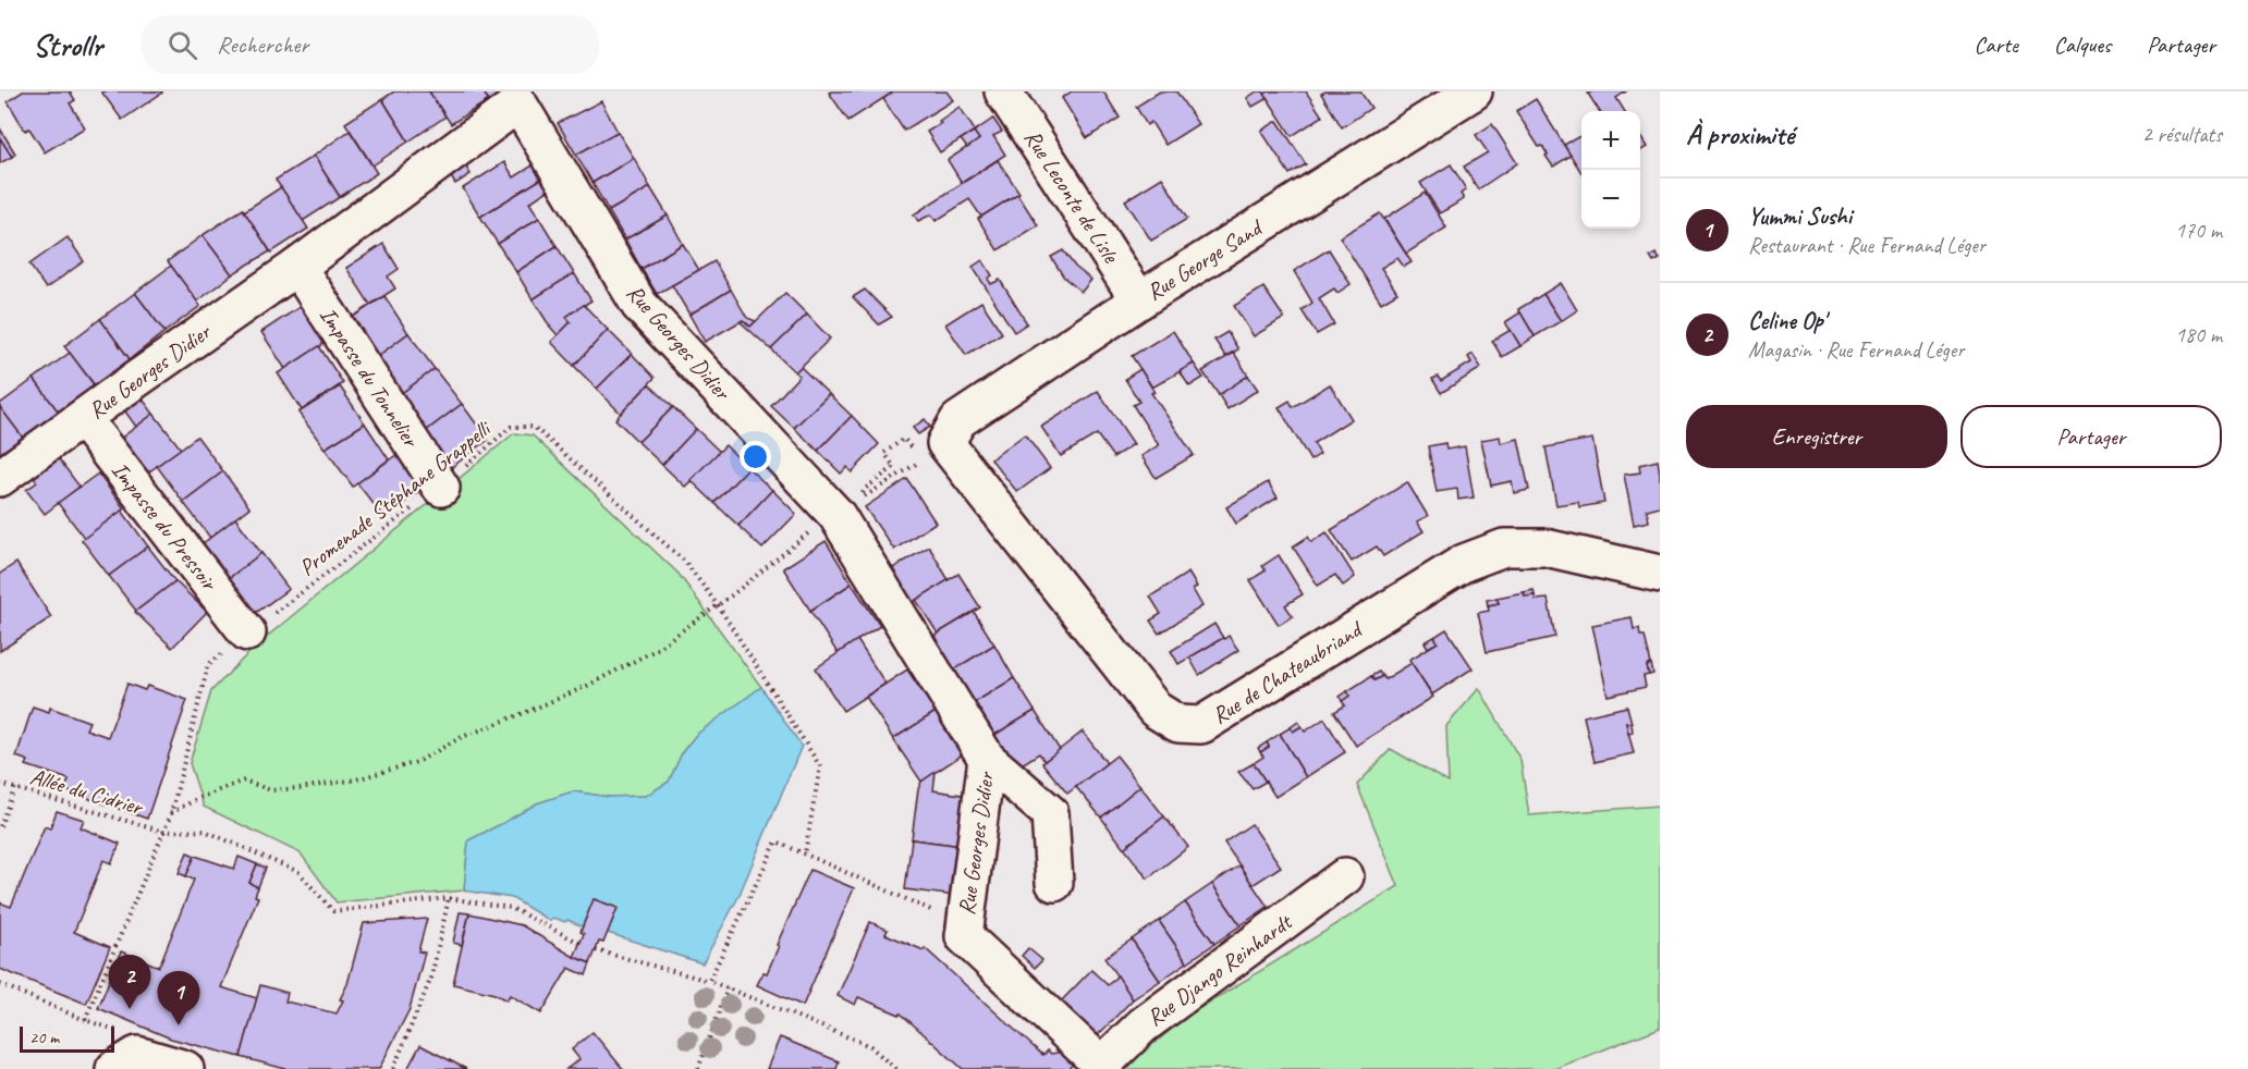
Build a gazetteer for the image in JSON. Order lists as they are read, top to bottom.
{
  "streets": {
    "street": [
      "Rue Leconte de Lisle",
      "Rue George Sand",
      "Rue Georges Didier",
      "Impasse du Tonnelier",
      "Impasse du Pressoir",
      "Rue de Chateaubriand",
      "Rue Django Reinhardt"
    ],
    "path": ["Promenade Stéphane Grappelli", "Allée du Cidrier"]
  },
  "crossings": [
    ["Rue Leconte de Lisle", "Rue George Sand"],
    ["Rue George Sand", "Rue de Chateaubriand"],
    ["Rue Georges Didier", "Impasse du Tonnelier"],
    ["Rue Georges Didier", "Impasse du Pressoir"],
    ["Rue Georges Didier", "Rue Django Reinhardt"],
    ["Impasse du Tonnelier", "Promenade Stéphane Grappelli"],
    ["Promenade Stéphane Grappelli", "Impasse du Pressoir"],
    ["Promenade Stéphane Grappelli", "Allée du Cidrier"]
  ],
  "scale_bar": "20 m",
  "page": {
    "header": "Strollr",
    "search": "Rechercher",
    "nav": ["Carte", "Calques", "Partager"],
    "heading": ["À proximité", "2 résultats"],
    "map_buttons": ["+", "−"],
    "list": [
      {
        "mark": "1",
        "name": "Yummi Sushi",
        "note": "Restaurant · Rue Fernand Léger",
        "value": "170 m"
      },
      {
        "mark": "2",
        "name": "Celine Op'",
        "note": "Magasin · Rue Fernand Léger",
        "value": "180 m"
      }
    ],
    "buttons": ["Enregistrer", "Partager"],
    "pins": ["2", "1"],
    "scale": "20 m"
  }
}
